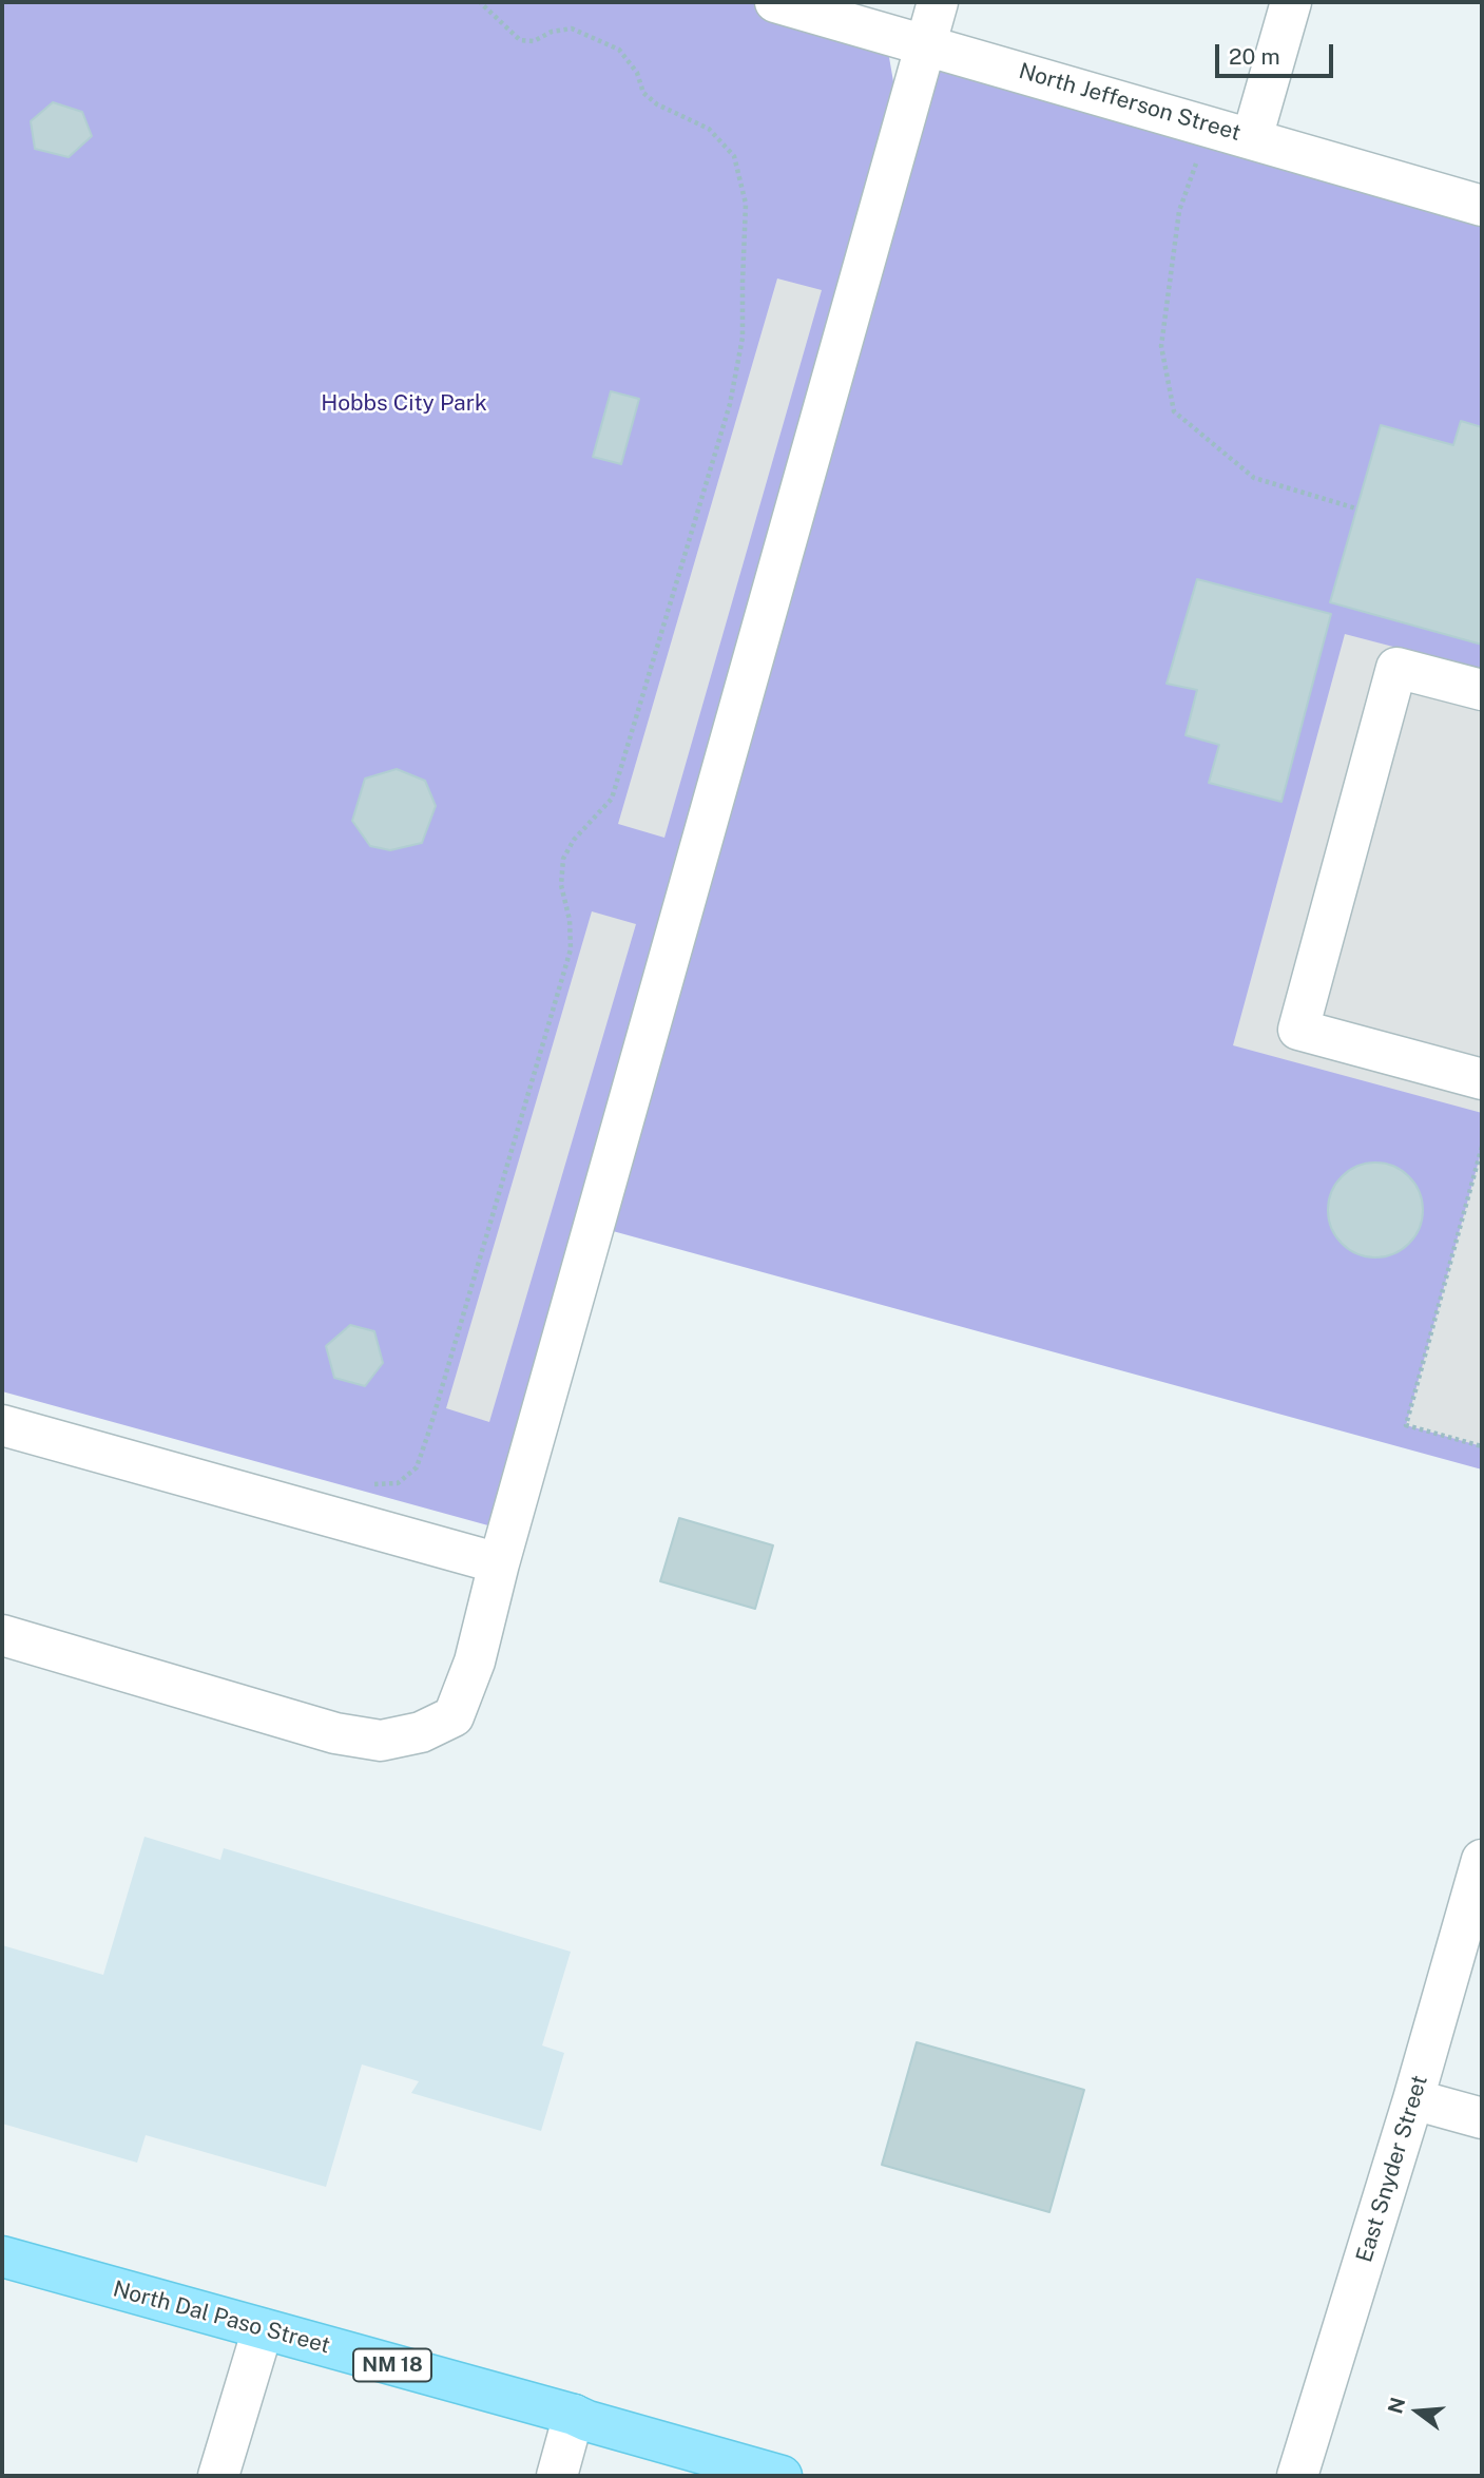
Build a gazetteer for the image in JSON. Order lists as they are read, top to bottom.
{
  "streets": {
    "main road": ["North Dal Paso Street", "NM 18"],
    "street": ["North Jefferson Street", "East Snyder Street"]
  },
  "parks": ["Hobbs City Park"],
  "scale_bar": "20 m",
  "north": "left"
}
